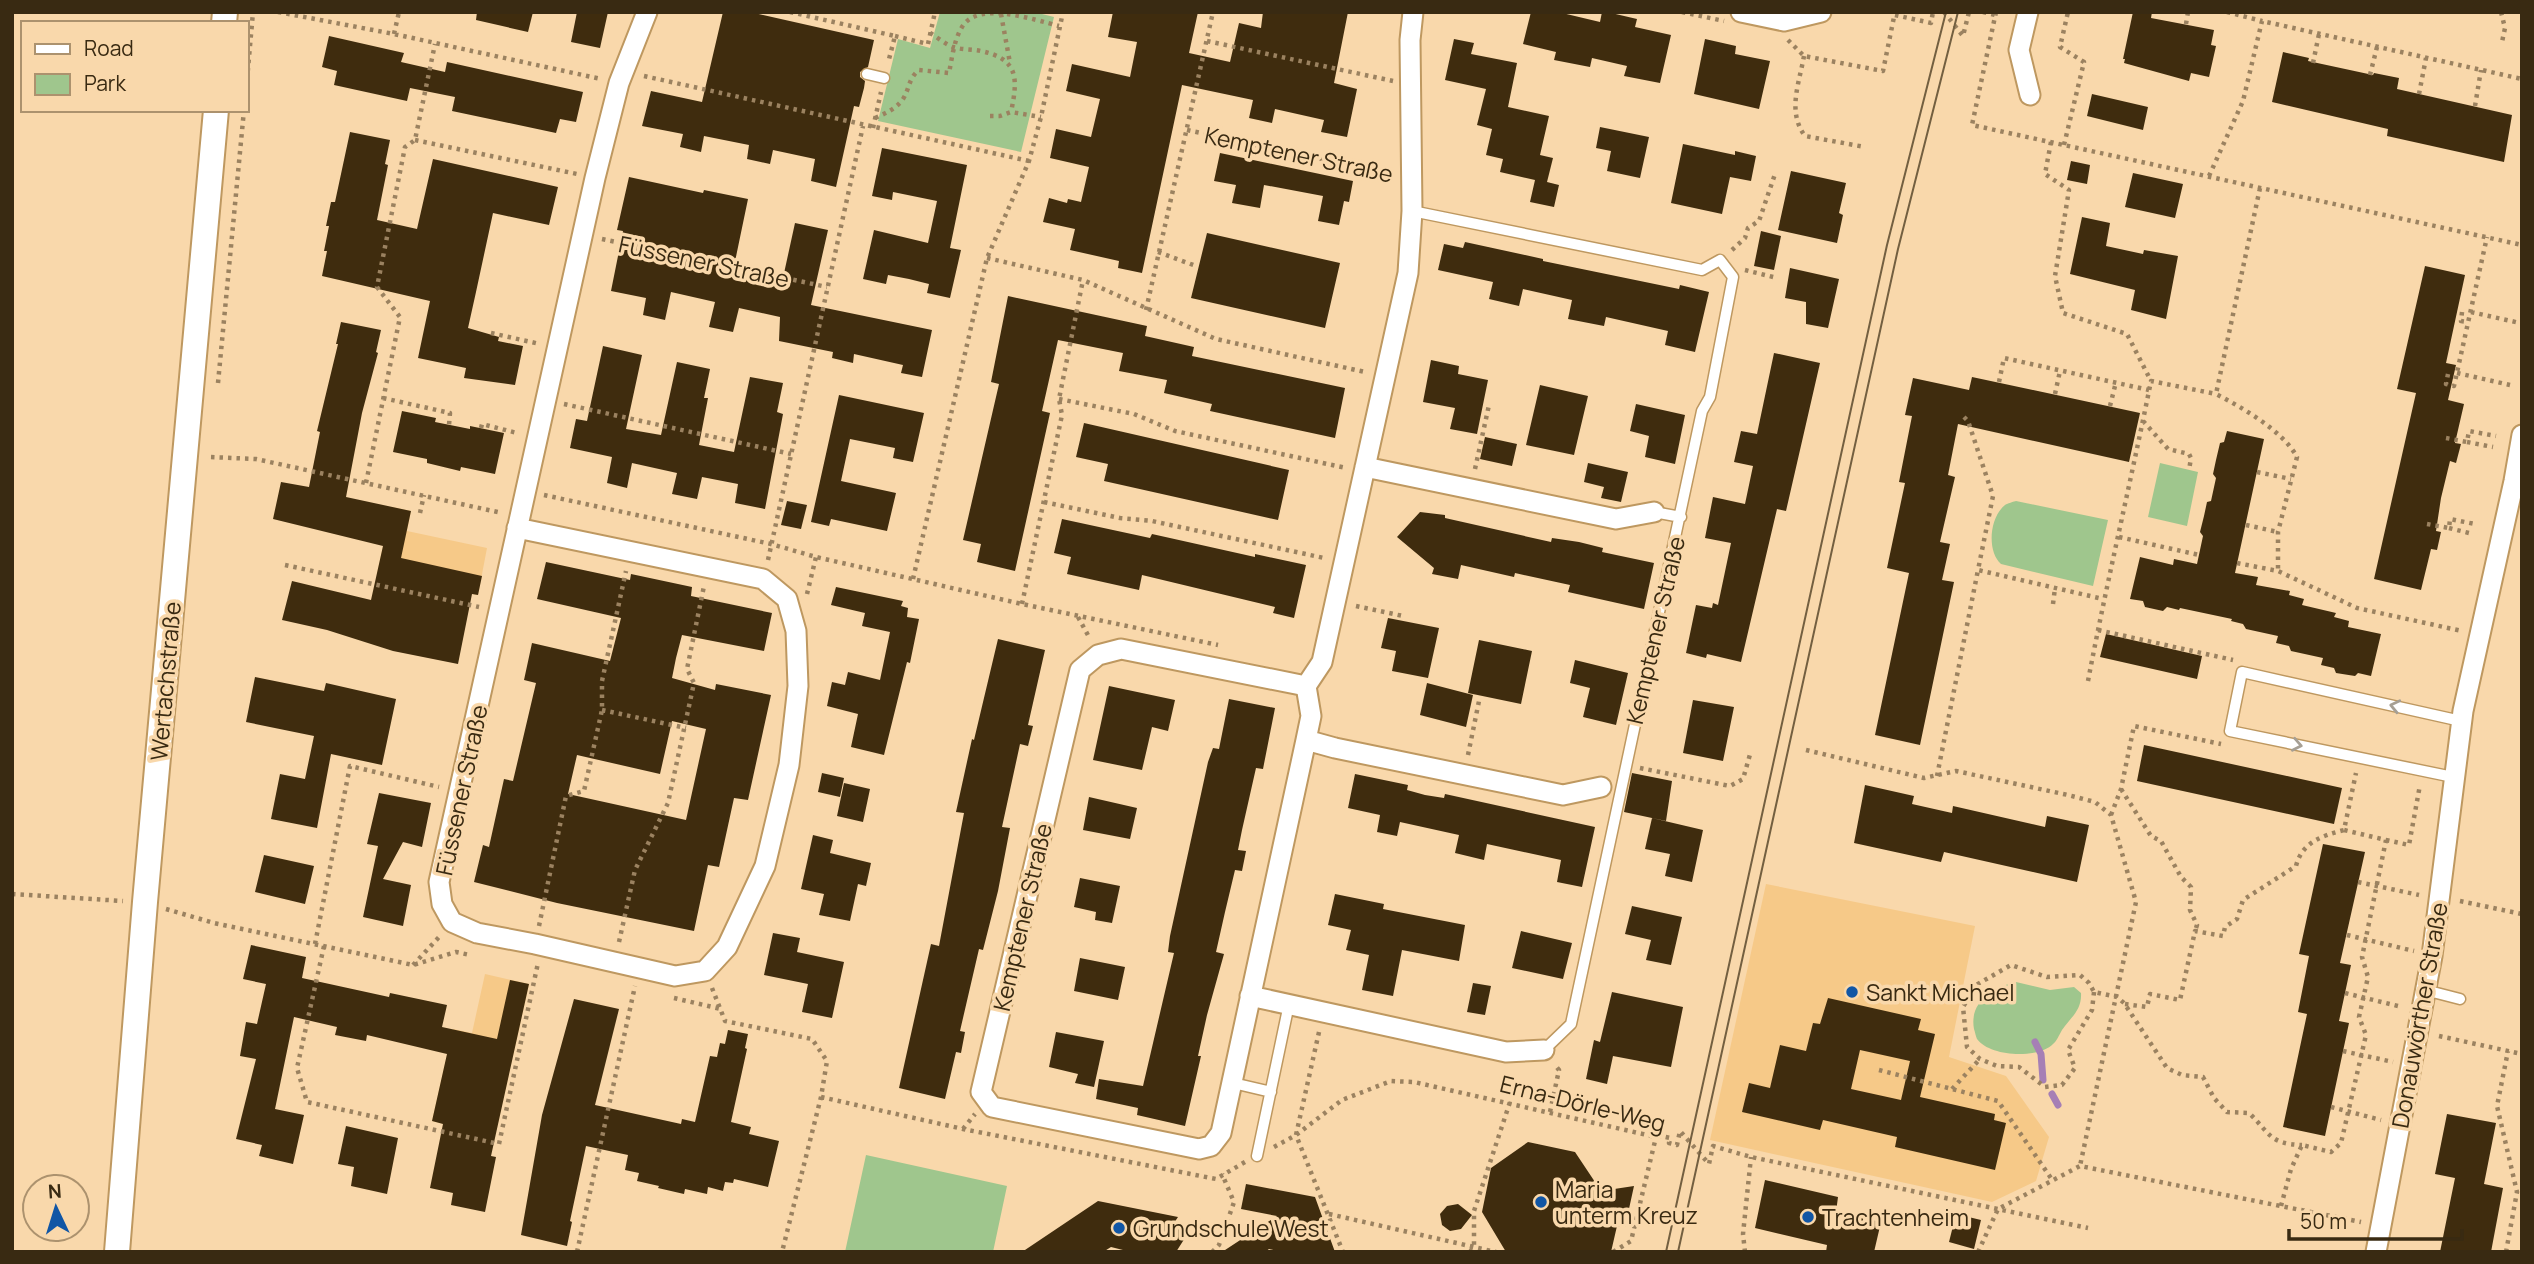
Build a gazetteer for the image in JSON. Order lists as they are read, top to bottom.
{
  "streets": {
    "street": [
      "Kemptener Straße",
      "Füssener Straße",
      "Wertachstraße",
      "Donauwörther Straße"
    ],
    "path": ["Erna-Dörle-Weg"]
  },
  "places": [
    "Sankt Michael",
    "Maria unterm Kreuz",
    "Trachtenheim",
    "Grundschule West"
  ],
  "legend": ["Road", "Park"],
  "scale_bar": "50 m",
  "north": "top"
}
